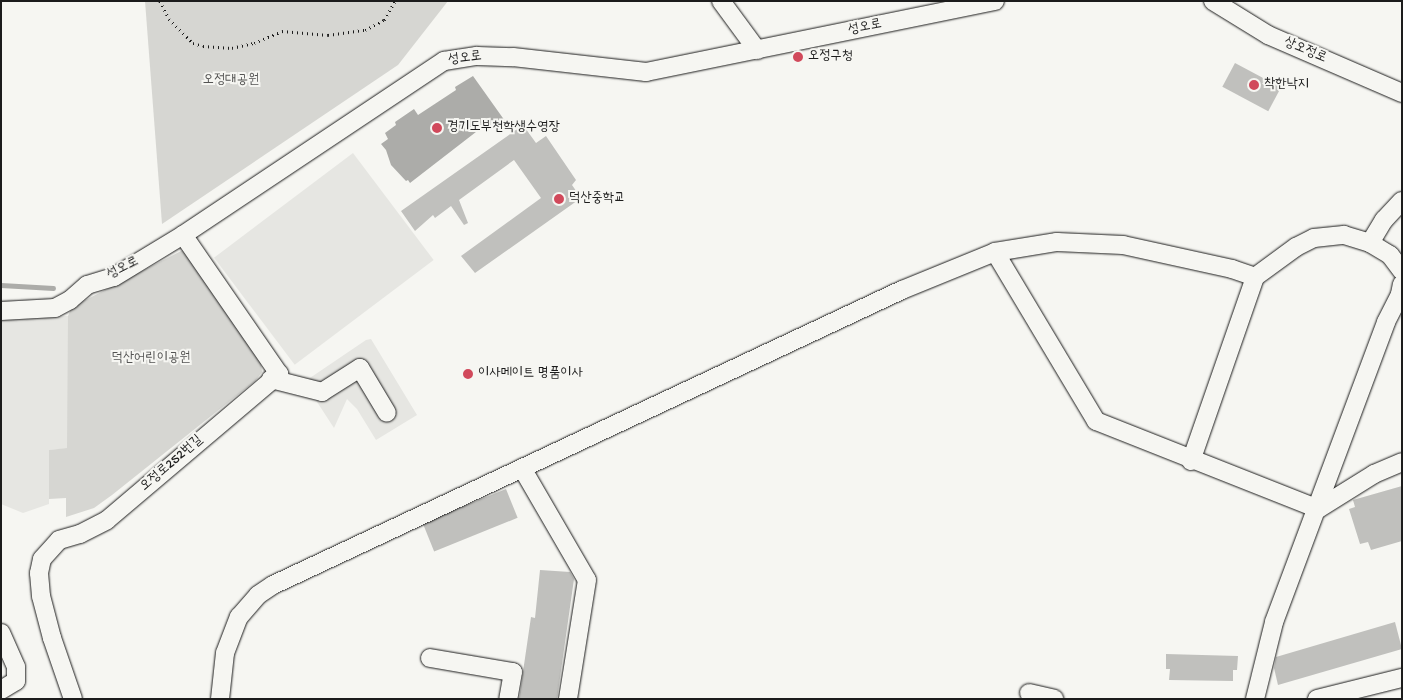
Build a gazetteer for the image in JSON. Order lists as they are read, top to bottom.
{
  "streets": {
    "street": ["성오로", "상오정로", "오정로252번길"]
  },
  "parks": ["오정대공원", "덕산어린이공원"],
  "places": [
    "오정구청",
    "착한낙지",
    "경기도부천학생수영장",
    "덕산중학교",
    "이사메이트 명품이사"
  ]
}
